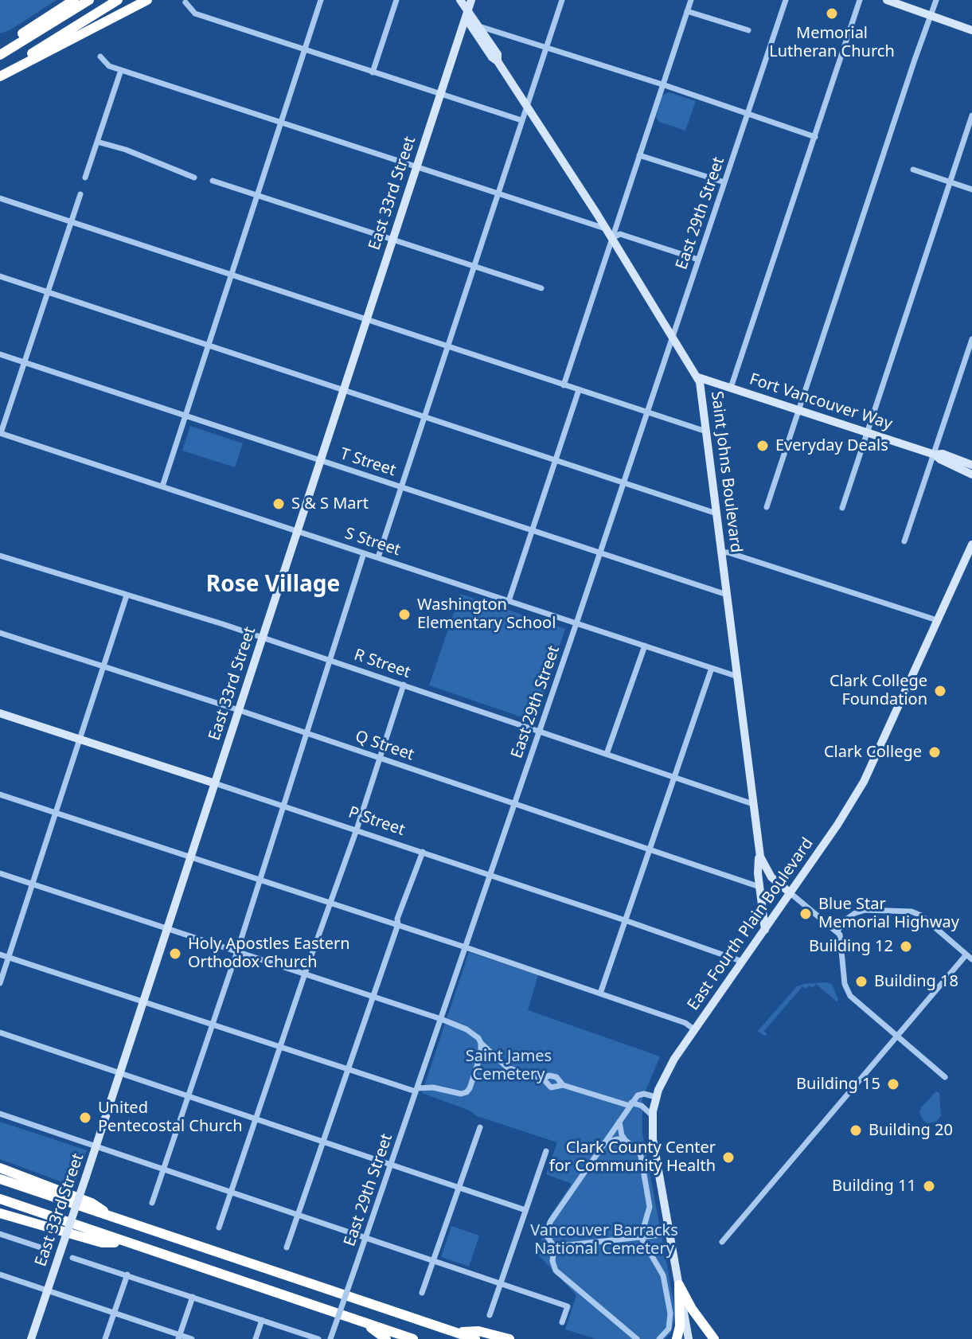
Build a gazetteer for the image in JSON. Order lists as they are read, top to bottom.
{
  "streets": {
    "street": [
      "East 33rd Street",
      "East 29th Street",
      "Fort Vancouver Way",
      "T Street",
      "Saint Johns Boulevard",
      "S Street",
      "R Street",
      "Q Street",
      "P Street",
      "East Fourth Plain Boulevard"
    ]
  },
  "crossings": [
    ["East 33rd Street", "T Street"],
    ["East 33rd Street", "Saint Johns Boulevard"],
    ["East 33rd Street", "S Street"],
    ["East 33rd Street", "R Street"],
    ["East 33rd Street", "Q Street"],
    ["East 33rd Street", "P Street"],
    ["East 29th Street", "T Street"],
    ["East 29th Street", "Saint Johns Boulevard"],
    ["East 29th Street", "S Street"],
    ["East 29th Street", "R Street"],
    ["East 29th Street", "Q Street"],
    ["East 29th Street", "P Street"],
    ["Fort Vancouver Way", "Saint Johns Boulevard"],
    ["T Street", "Saint Johns Boulevard"],
    ["Saint Johns Boulevard", "S Street"],
    ["Saint Johns Boulevard", "R Street"],
    ["Saint Johns Boulevard", "East Fourth Plain Boulevard"],
    ["P Street", "East Fourth Plain Boulevard"]
  ],
  "districts": ["Rose Village"],
  "parks": ["Saint James Cemetery", "Vancouver Barracks National Cemetery"],
  "places": [
    "Memorial Lutheran Church",
    "Everyday Deals",
    "S & S Mart",
    "Washington Elementary School",
    "Clark College Foundation",
    "Clark College",
    "Blue Star Memorial Highway",
    "Building 12",
    "Holy Apostles Eastern Orthodox Church",
    "Building 18",
    "Building 15",
    "United Pentecostal Church",
    "Building 20",
    "Clark County Center for Community Health",
    "Building 11"
  ]
}
